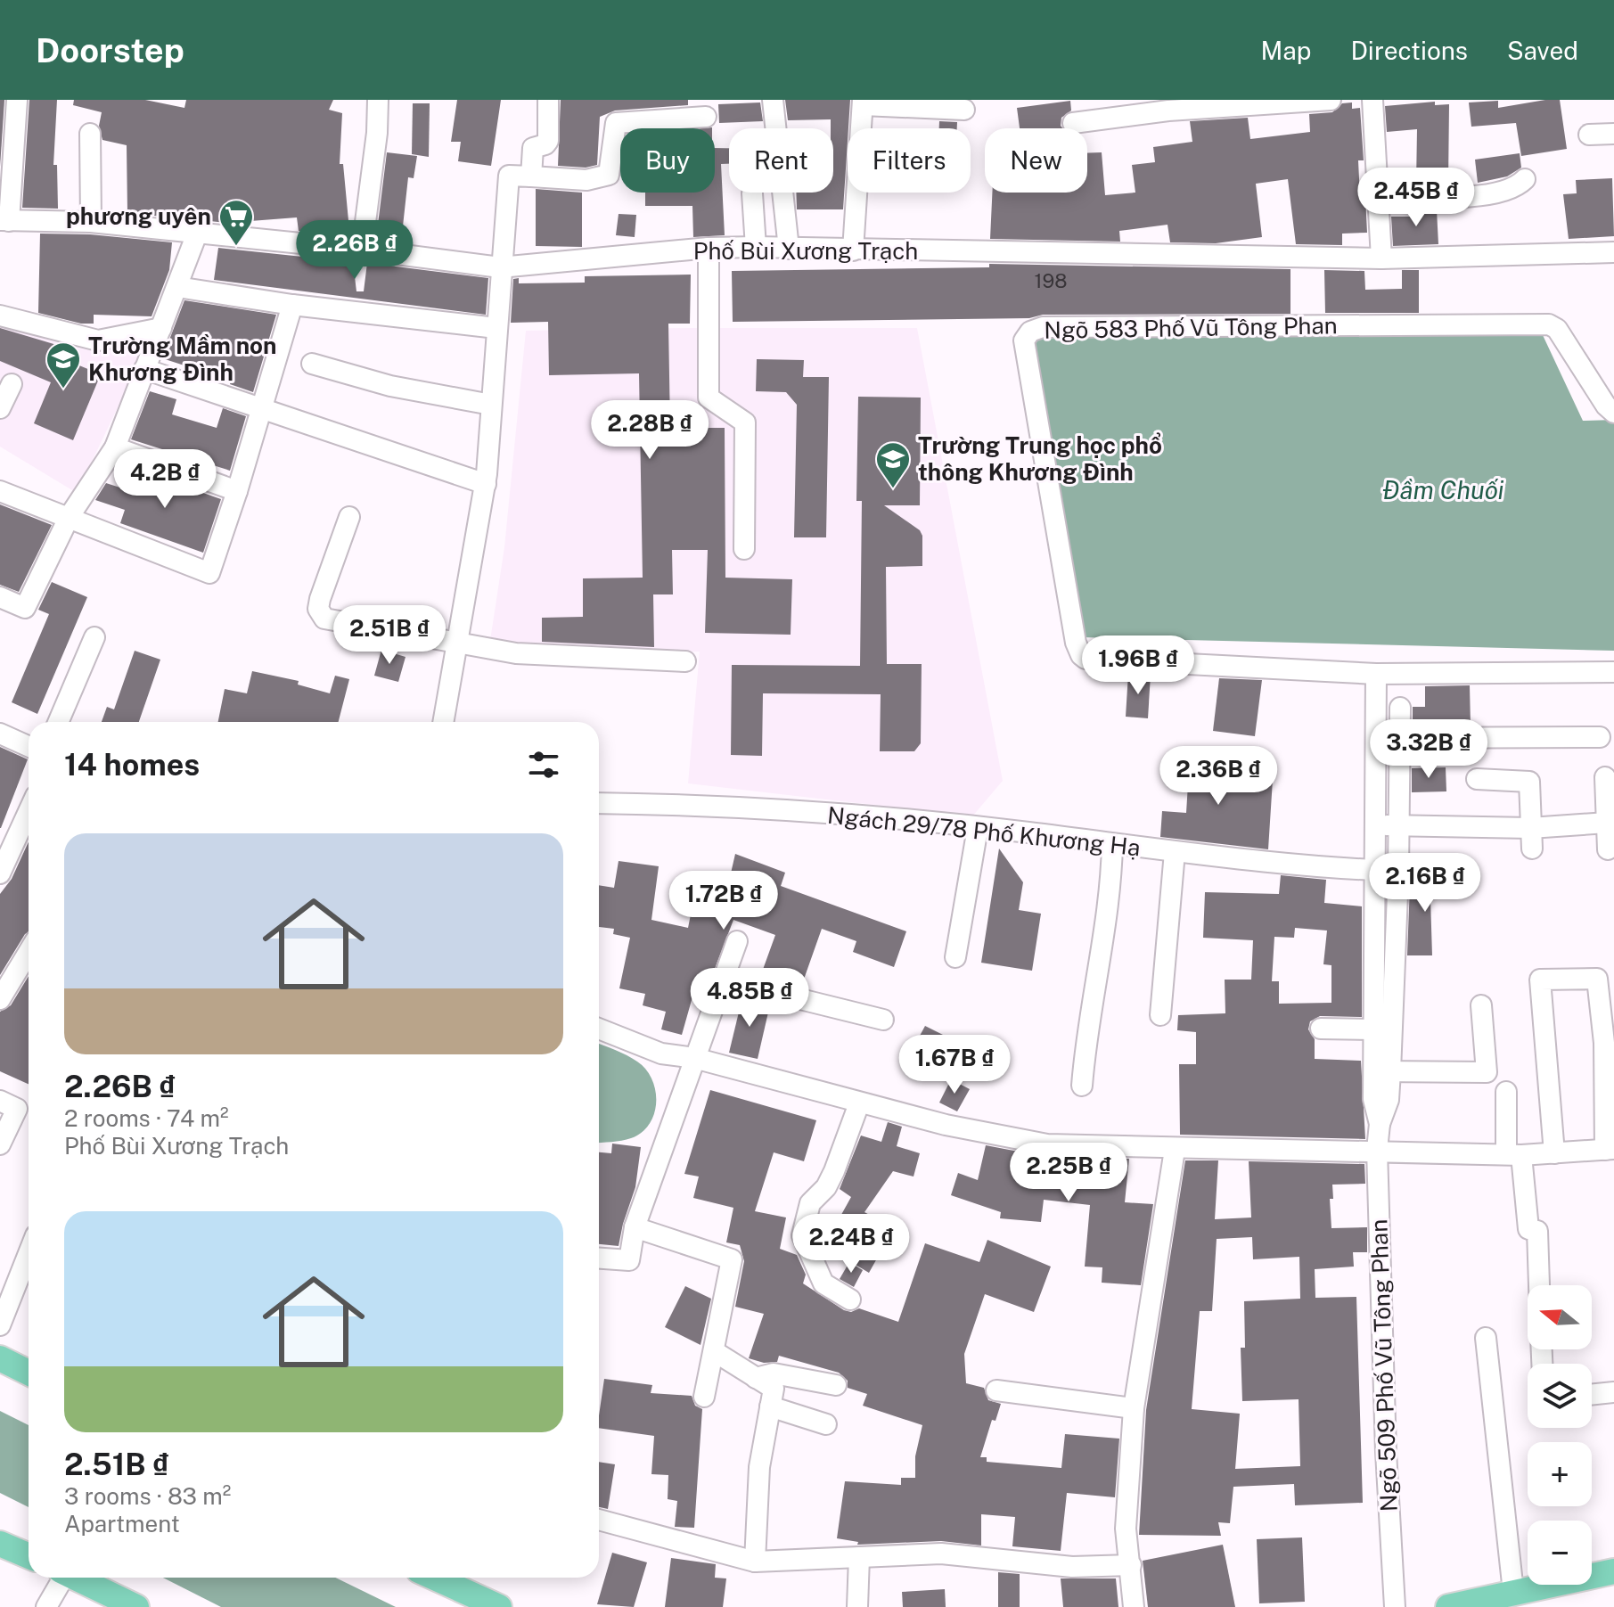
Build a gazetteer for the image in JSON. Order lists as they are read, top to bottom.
{
  "streets": {
    "street": [
      "Phố Bùi Xương Trạch",
      "Ngõ 583 Phố Vũ Tông Phan",
      "Ngách 29/78 Phố Khương Hạ",
      "Ngõ 509 Phố Vũ Tông Phan"
    ]
  },
  "crossings": [
    ["Ngõ 583 Phố Vũ Tông Phan", "Ngõ 509 Phố Vũ Tông Phan"],
    ["Ngách 29/78 Phố Khương Hạ", "Ngõ 509 Phố Vũ Tông Phan"]
  ],
  "water": ["Đầm Chuối"],
  "places": {
    "supermarket": ["phương uyên"],
    "school or university": ["Trường Mầm non Khương Đình", "Trường Trung học phổ thông Khương Đình"]
  },
  "house_numbers": ["198"],
  "north": "left",
  "page": {
    "header": "Doorstep",
    "nav": ["Map", "Directions", "Saved"],
    "chip": [
      "Buy",
      "Rent",
      "Filters",
      "New"
    ],
    "price": [
      "2.45B ₫",
      "2.26B ₫",
      "2.28B ₫",
      "4.2B ₫",
      "2.51B ₫",
      "1.96B ₫",
      "3.32B ₫",
      "2.36B ₫",
      "2.16B ₫",
      "1.72B ₫",
      "4.85B ₫",
      "1.67B ₫",
      "2.25B ₫",
      "2.24B ₫"
    ],
    "heading": "14 homes",
    "list": [
      {
        "name": "2.26B ₫",
        "note": "2 rooms · 74 m² · Phố Bùi Xương Trạch"
      },
      {
        "name": "2.51B ₫",
        "note": "3 rooms · 83 m² · Apartment"
      }
    ],
    "map_buttons": ["+", "−"]
  }
}
